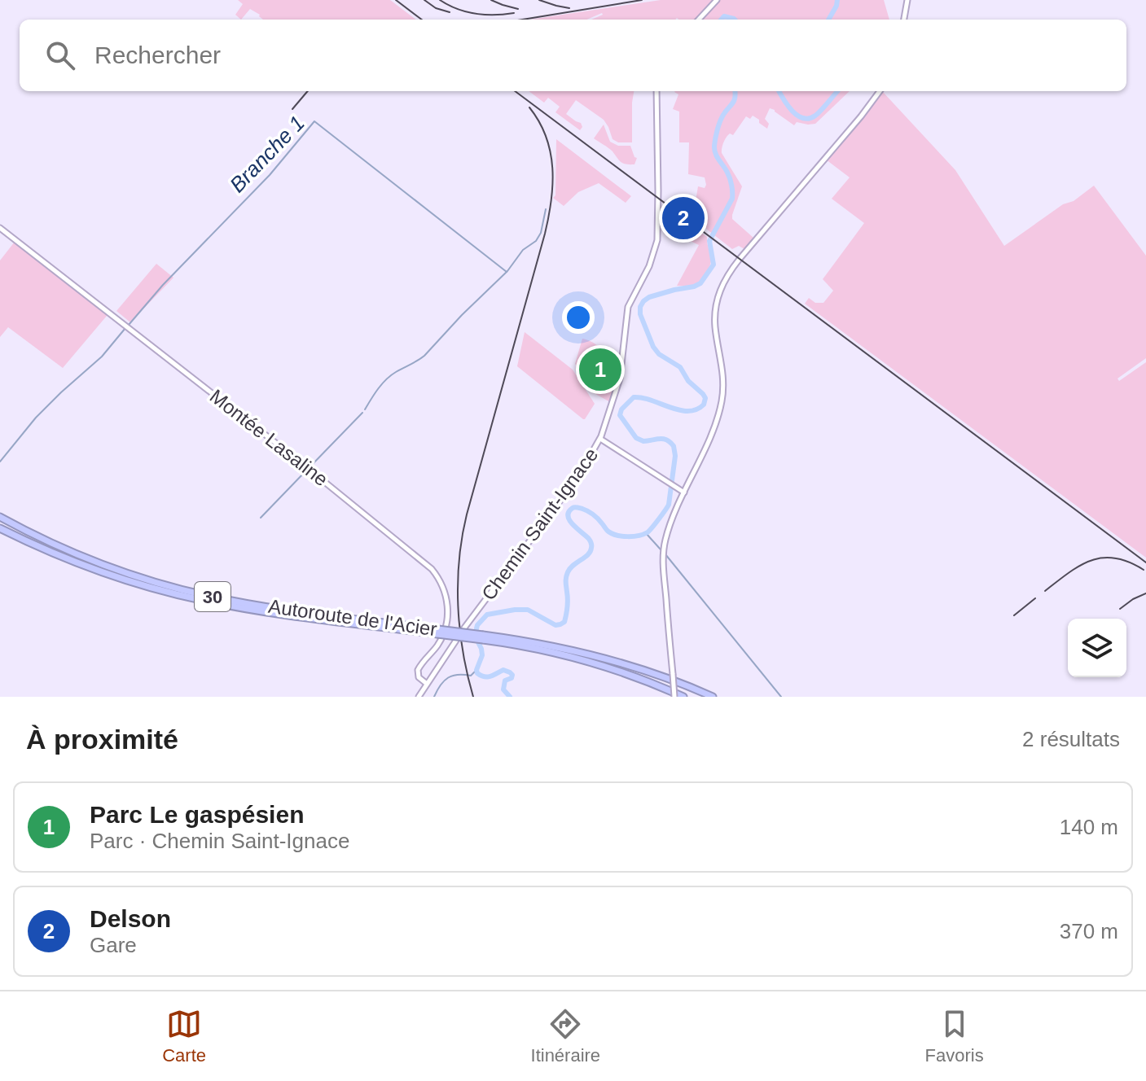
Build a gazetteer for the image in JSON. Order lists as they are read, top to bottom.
{
  "streets": {
    "highway": ["30", "Autoroute de l'Acier"],
    "street": ["Montée Lasaline", "Chemin Saint-Ignace"]
  },
  "crossings": [
    ["Montée Lasaline", "Chemin Saint-Ignace"]
  ],
  "water": ["Branche 1"],
  "page": {
    "search": "Rechercher",
    "pins": ["2", "1"],
    "heading": ["À proximité", "2 résultats"],
    "list": [
      {
        "mark": "1",
        "name": "Parc Le gaspésien",
        "note": "Parc · Chemin Saint-Ignace",
        "value": "140 m"
      },
      {
        "mark": "2",
        "name": "Delson",
        "note": "Gare",
        "value": "370 m"
      }
    ],
    "nav": ["Carte", "Itinéraire", "Favoris"]
  }
}
